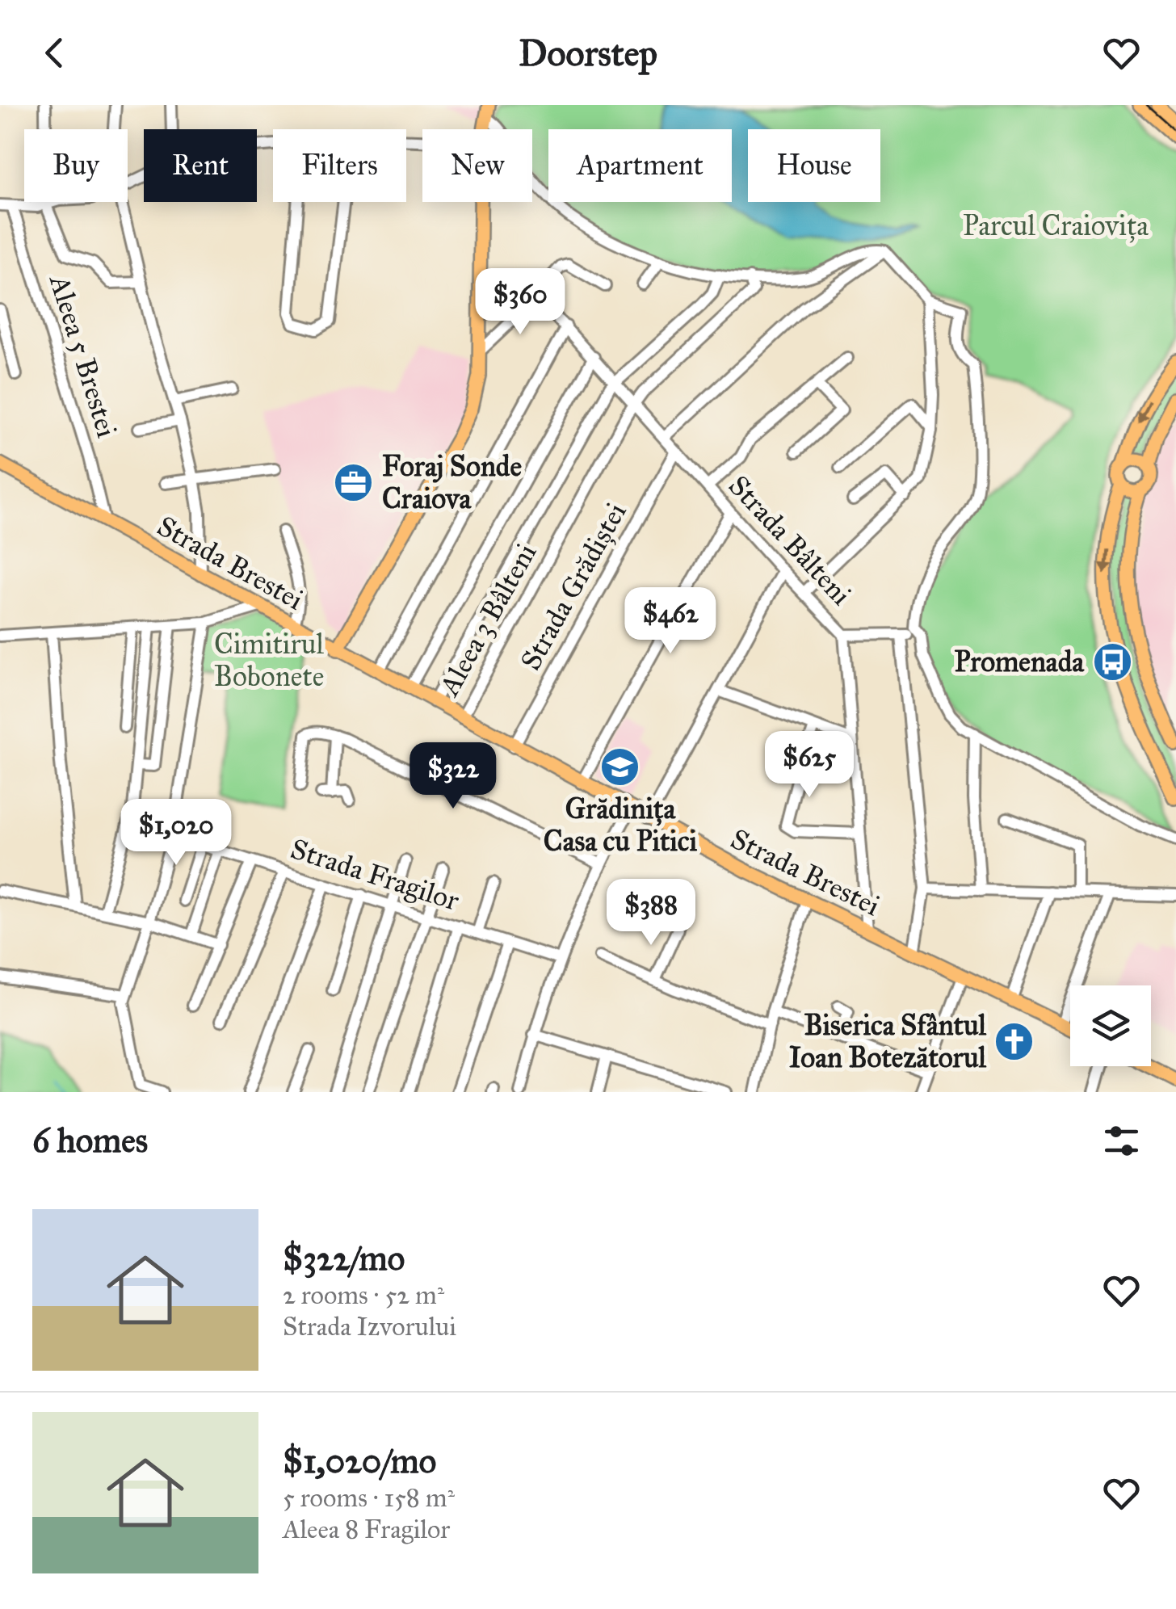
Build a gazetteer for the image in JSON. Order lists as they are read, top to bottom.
{
  "streets": {
    "main road": ["Strada Brestei"],
    "street": [
      "Aleea 5 Brestei",
      "Strada Bâlteni",
      "Strada Grădiștei",
      "Aleea 3 Bâlteni",
      "Strada Fragilor"
    ]
  },
  "crossings": [
    ["Aleea 5 Brestei", "Strada Brestei"],
    ["Strada Bâlteni", "Strada Brestei"],
    ["Strada Bâlteni", "Strada Grădiștei"],
    ["Strada Bâlteni", "Aleea 3 Bâlteni"],
    ["Strada Brestei", "Strada Grădiștei"],
    ["Strada Brestei", "Aleea 3 Bâlteni"]
  ],
  "parks": ["Parcul Craiovița", "Cimitirul Bobonete"],
  "places": {
    "office": ["Foraj Sonde Craiova"],
    "bus stop": ["Promenada"],
    "school or university": ["Grădinița Casa cu Pitici"],
    "church": ["Biserica Sfântul Ioan Botezătorul"]
  },
  "page": {
    "header": "Doorstep",
    "chip": [
      "Buy",
      "Rent",
      "Filters",
      "New",
      "Apartment",
      "House"
    ],
    "price": [
      "$360",
      "$462",
      "$625",
      "$322",
      "$1,020",
      "$388"
    ],
    "heading": "6 homes",
    "list": [
      {
        "name": "$322/mo",
        "note": "2 rooms · 52 m² · Strada Izvorului"
      },
      {
        "name": "$1,020/mo",
        "note": "5 rooms · 158 m² · Aleea 8 Fragilor"
      }
    ]
  }
}
